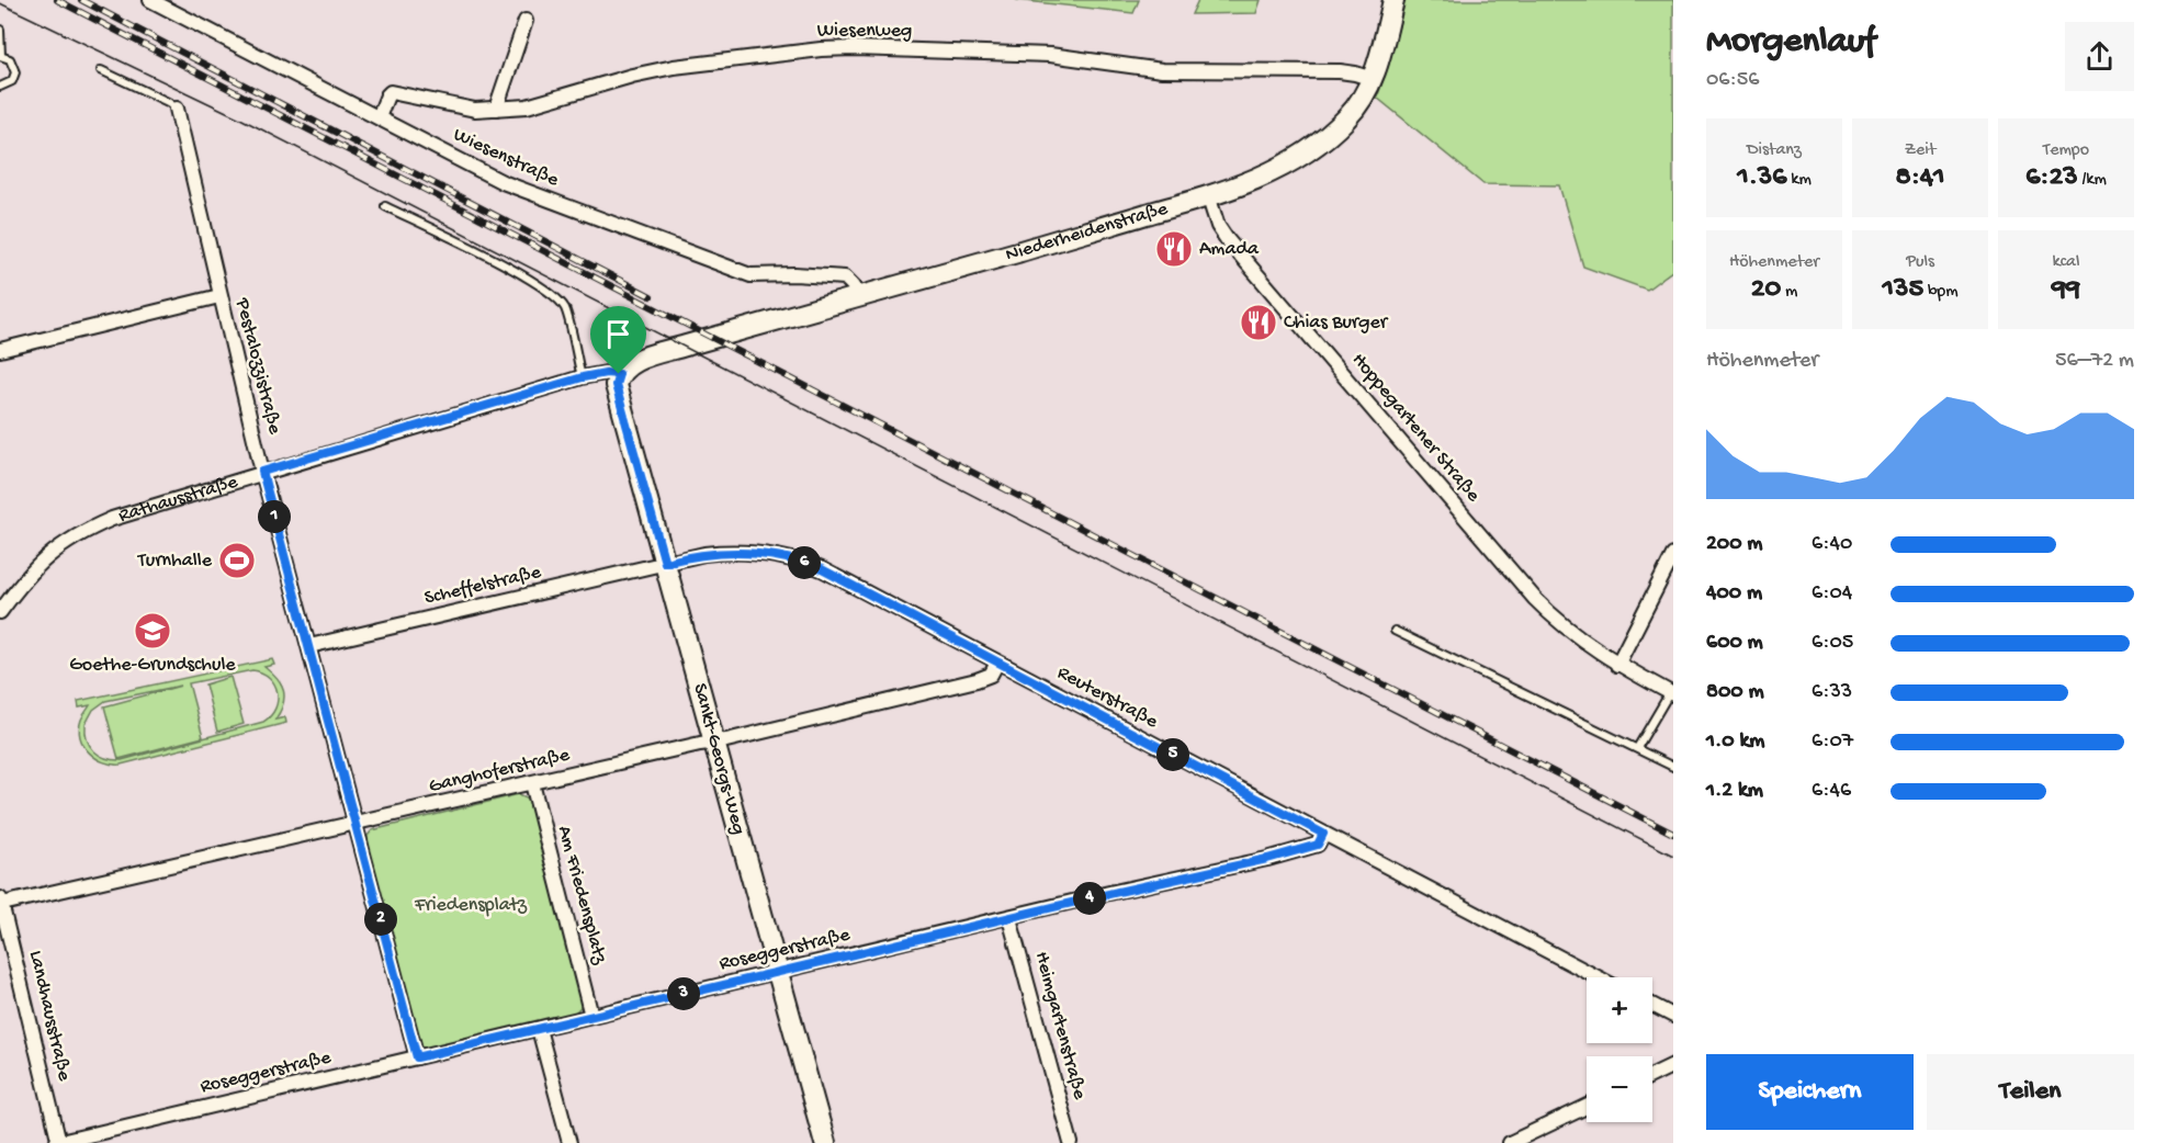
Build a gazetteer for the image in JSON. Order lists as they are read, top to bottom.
{
  "streets": {
    "street": [
      "Wiesenweg",
      "Wiesenstraße",
      "Niederheidenstraße",
      "Pestalozzistraße",
      "Hoppegartener Straße",
      "Rathausstraße",
      "Scheffelstraße",
      "Reuterstraße",
      "Sankt-Georgs-Weg",
      "Ganghoferstraße",
      "Am Friedensplatz",
      "Roseggerstraße",
      "Landhausstraße",
      "Heimgartenstraße"
    ]
  },
  "crossings": [
    ["Wiesenweg", "Wiesenstraße"],
    ["Wiesenweg", "Niederheidenstraße"],
    ["Wiesenstraße", "Niederheidenstraße"],
    ["Niederheidenstraße", "Hoppegartener Straße"],
    ["Niederheidenstraße", "Rathausstraße"],
    ["Pestalozzistraße", "Rathausstraße"],
    ["Pestalozzistraße", "Scheffelstraße"],
    ["Pestalozzistraße", "Ganghoferstraße"],
    ["Rathausstraße", "Sankt-Georgs-Weg"],
    ["Scheffelstraße", "Reuterstraße"],
    ["Scheffelstraße", "Sankt-Georgs-Weg"],
    ["Reuterstraße", "Sankt-Georgs-Weg"],
    ["Reuterstraße", "Ganghoferstraße"],
    ["Reuterstraße", "Roseggerstraße"],
    ["Sankt-Georgs-Weg", "Ganghoferstraße"],
    ["Sankt-Georgs-Weg", "Roseggerstraße"],
    ["Ganghoferstraße", "Am Friedensplatz"],
    ["Ganghoferstraße", "Landhausstraße"],
    ["Am Friedensplatz", "Roseggerstraße"],
    ["Roseggerstraße", "Landhausstraße"],
    ["Roseggerstraße", "Heimgartenstraße"]
  ],
  "parks": ["Friedensplatz"],
  "places": {
    "restaurant": ["Amada", "Chias Burger"],
    "sports": ["Turnhalle"],
    "school or university": ["Goethe-Grundschule"]
  },
  "page": {
    "heading": ["Morgenlauf", "06:56"],
    "stats": [
      ["Distanz", "1.36 km"],
      ["Zeit", "8:41"],
      ["Tempo", "6:23 /km"],
      ["Höhenmeter", "20 m"],
      ["Puls", "135 bpm"],
      ["kcal", "99"]
    ],
    "chart": ["Höhenmeter", "56–72 m"],
    "pins": [
      "1",
      "6",
      "5",
      "4",
      "2",
      "3"
    ],
    "list": [
      {
        "name": "200 m",
        "note": "6:40"
      },
      {
        "name": "400 m",
        "note": "6:04"
      },
      {
        "name": "600 m",
        "note": "6:05"
      },
      {
        "name": "800 m",
        "note": "6:33"
      },
      {
        "name": "1.0 km",
        "note": "6:07"
      },
      {
        "name": "1.2 km",
        "note": "6:46"
      }
    ],
    "map_buttons": ["+", "−"],
    "buttons": ["Speichern", "Teilen"]
  }
}
